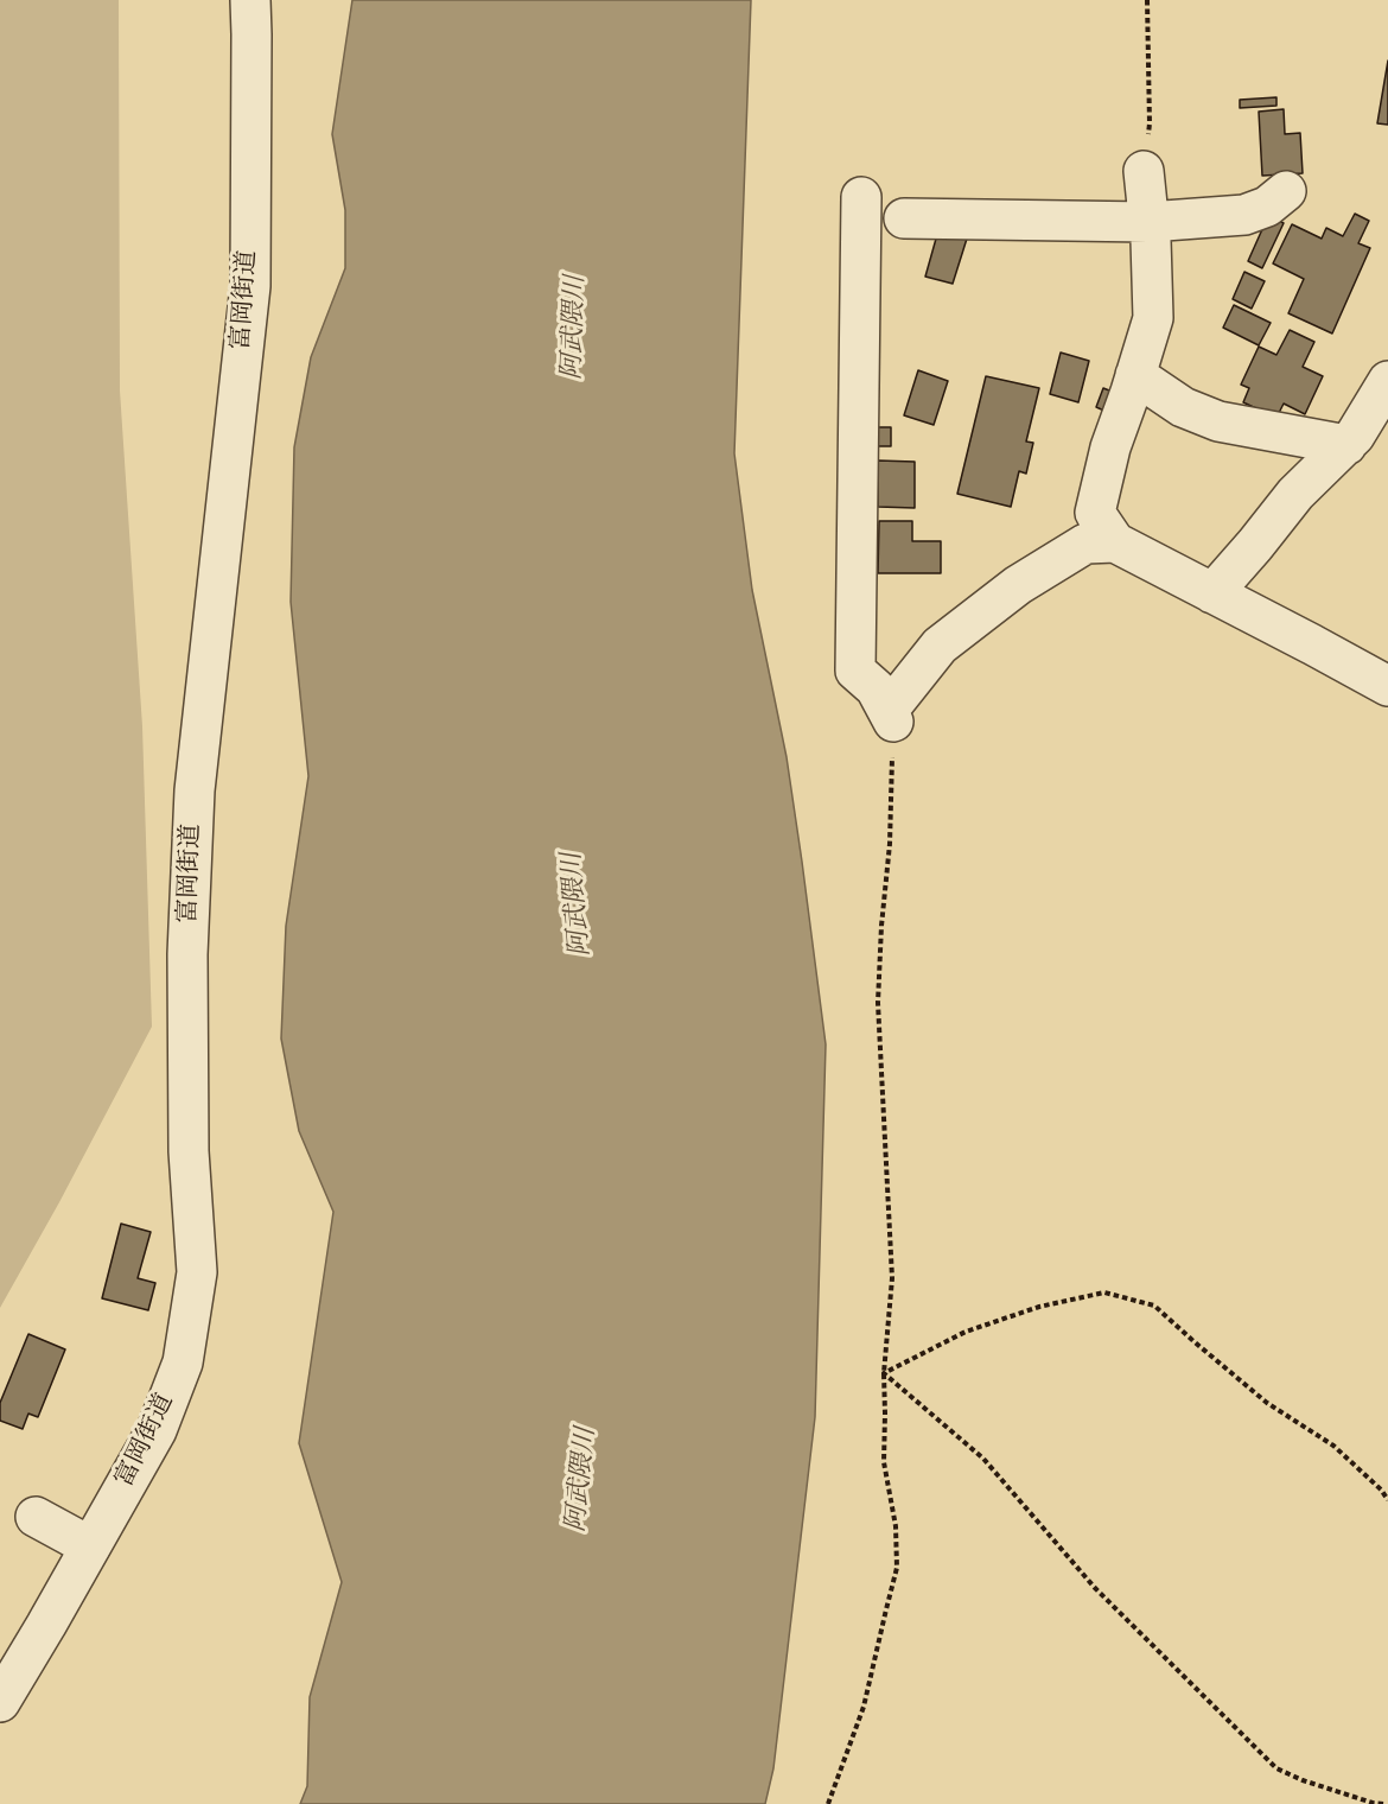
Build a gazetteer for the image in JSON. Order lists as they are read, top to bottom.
{
  "streets": {
    "street": ["富岡街道"]
  },
  "water": ["阿武隈川"]
}
